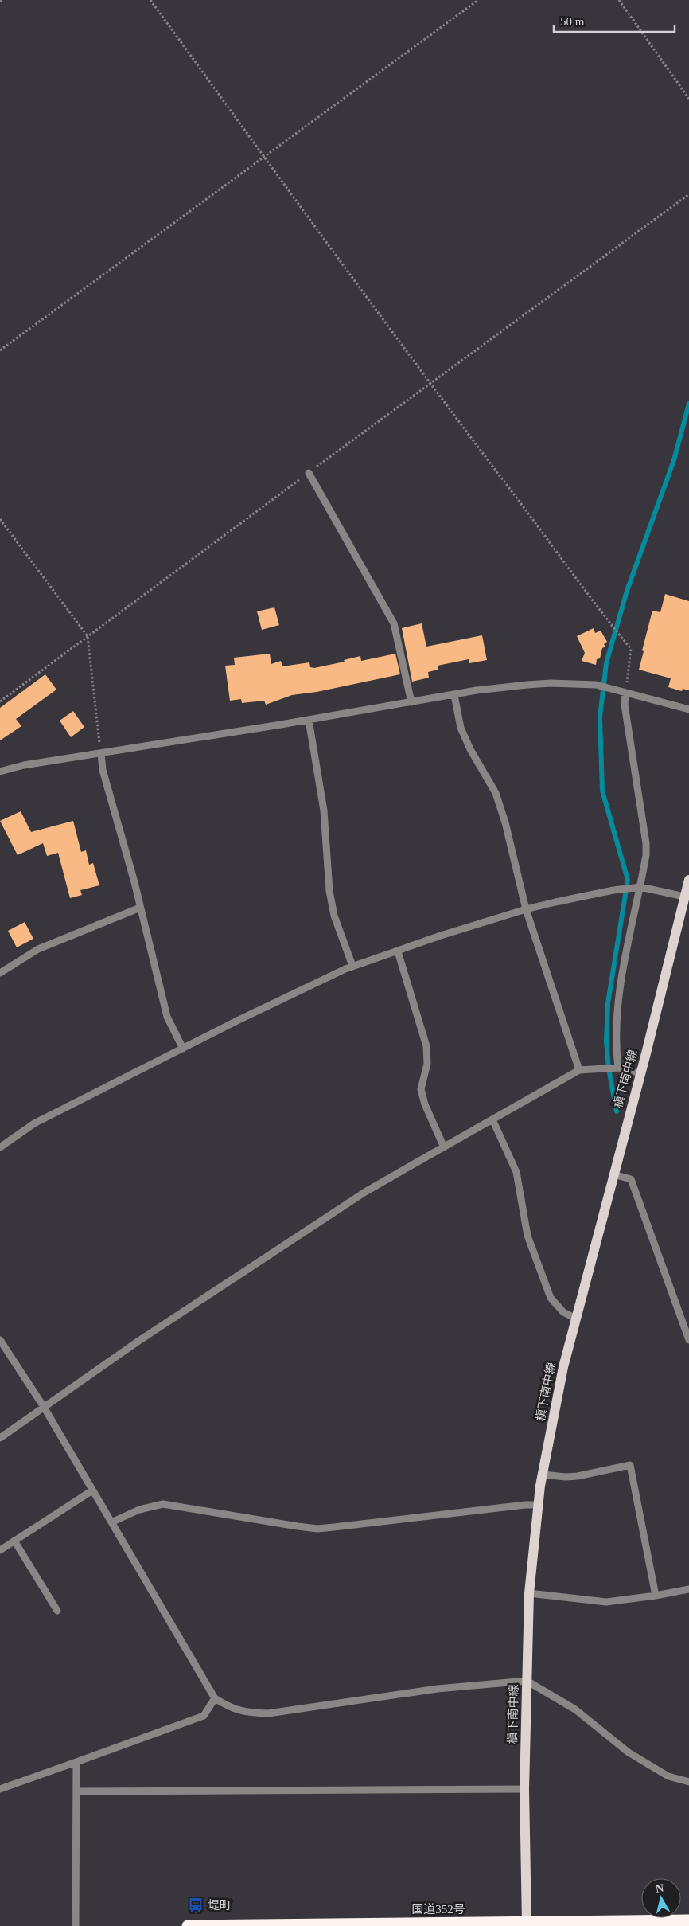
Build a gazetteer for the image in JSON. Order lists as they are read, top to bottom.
{
  "streets": {
    "highway": ["国道352号"],
    "main road": ["槇下南中線"]
  },
  "crossings": [
    ["槇下南中線", "国道352号"]
  ],
  "places": {
    "bus stop": ["堤町"]
  },
  "scale_bar": "50 m",
  "north": "top"
}
